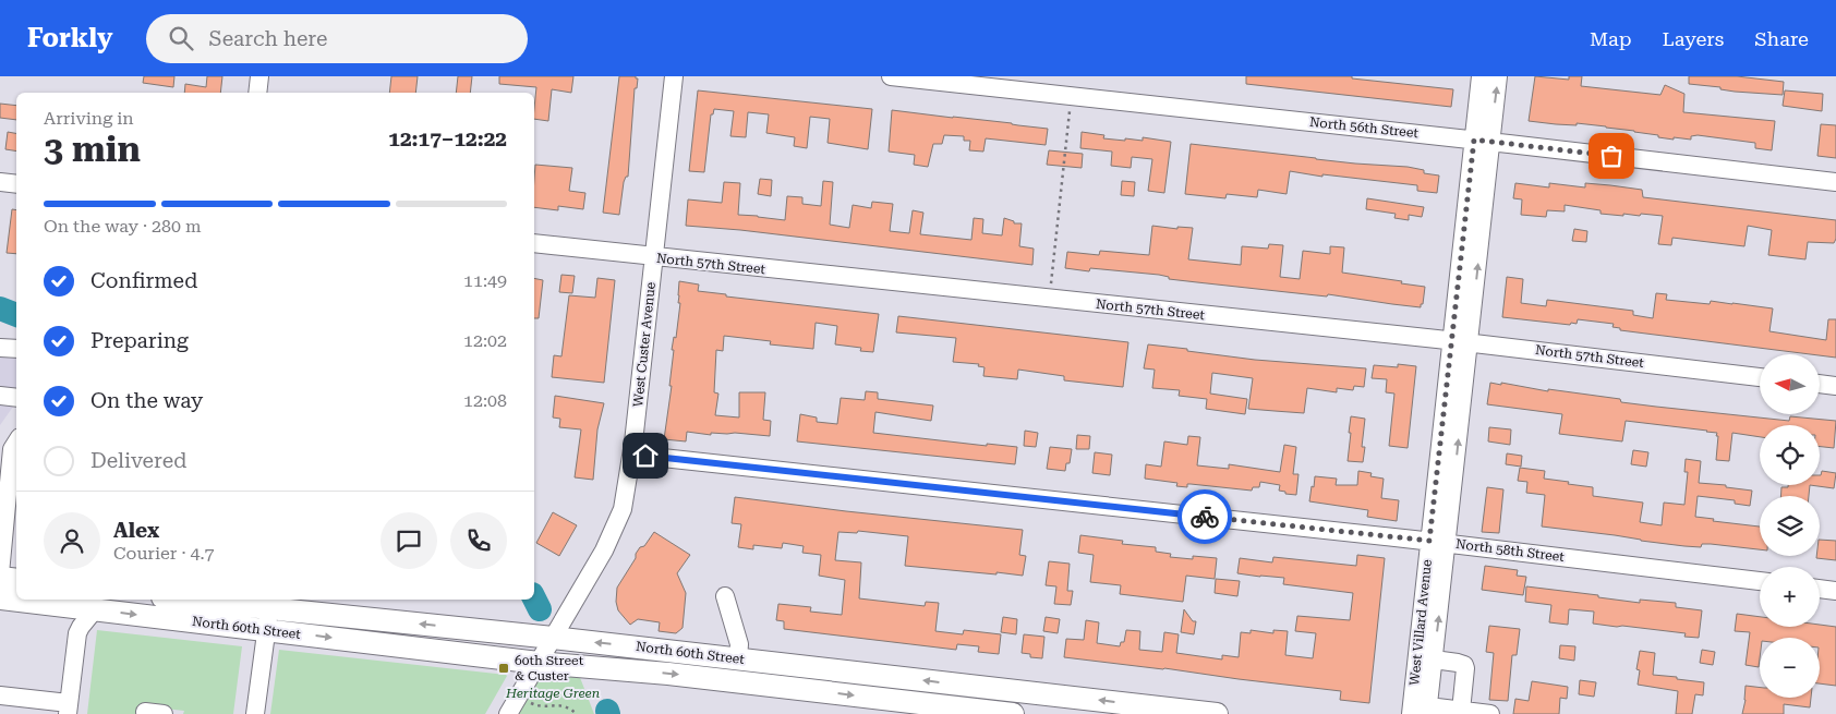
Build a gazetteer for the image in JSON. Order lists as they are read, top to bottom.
{
  "streets": {
    "main road": ["North 60th Street"],
    "street": [
      "North 56th Street",
      "North 57th Street",
      "West Custer Avenue",
      "North 58th Street",
      "West Villard Avenue"
    ]
  },
  "crossings": [
    ["North 56th Street", "West Villard Avenue"],
    ["North 57th Street", "West Custer Avenue"],
    ["North 57th Street", "West Villard Avenue"],
    ["West Custer Avenue", "North 58th Street"],
    ["West Custer Avenue", "North 60th Street"],
    ["North 58th Street", "West Villard Avenue"]
  ],
  "parks": ["Heritage Green"],
  "places": {
    "transit": ["60th Street & Custer"]
  },
  "north": "left",
  "page": {
    "header": "Forkly",
    "search": "Search here",
    "nav": ["Map", "Layers", "Share"],
    "heading": ["3 min", "Arriving in", "12:17–12:22"],
    "panel": ["Alex", "Courier · 4.7"],
    "bar": "On the way · 280 m",
    "list": [
      ["Confirmed", "11:49"],
      ["Preparing", "12:02"],
      ["On the way", "12:08"],
      "Delivered"
    ],
    "map_buttons": ["+", "−"]
  }
}
